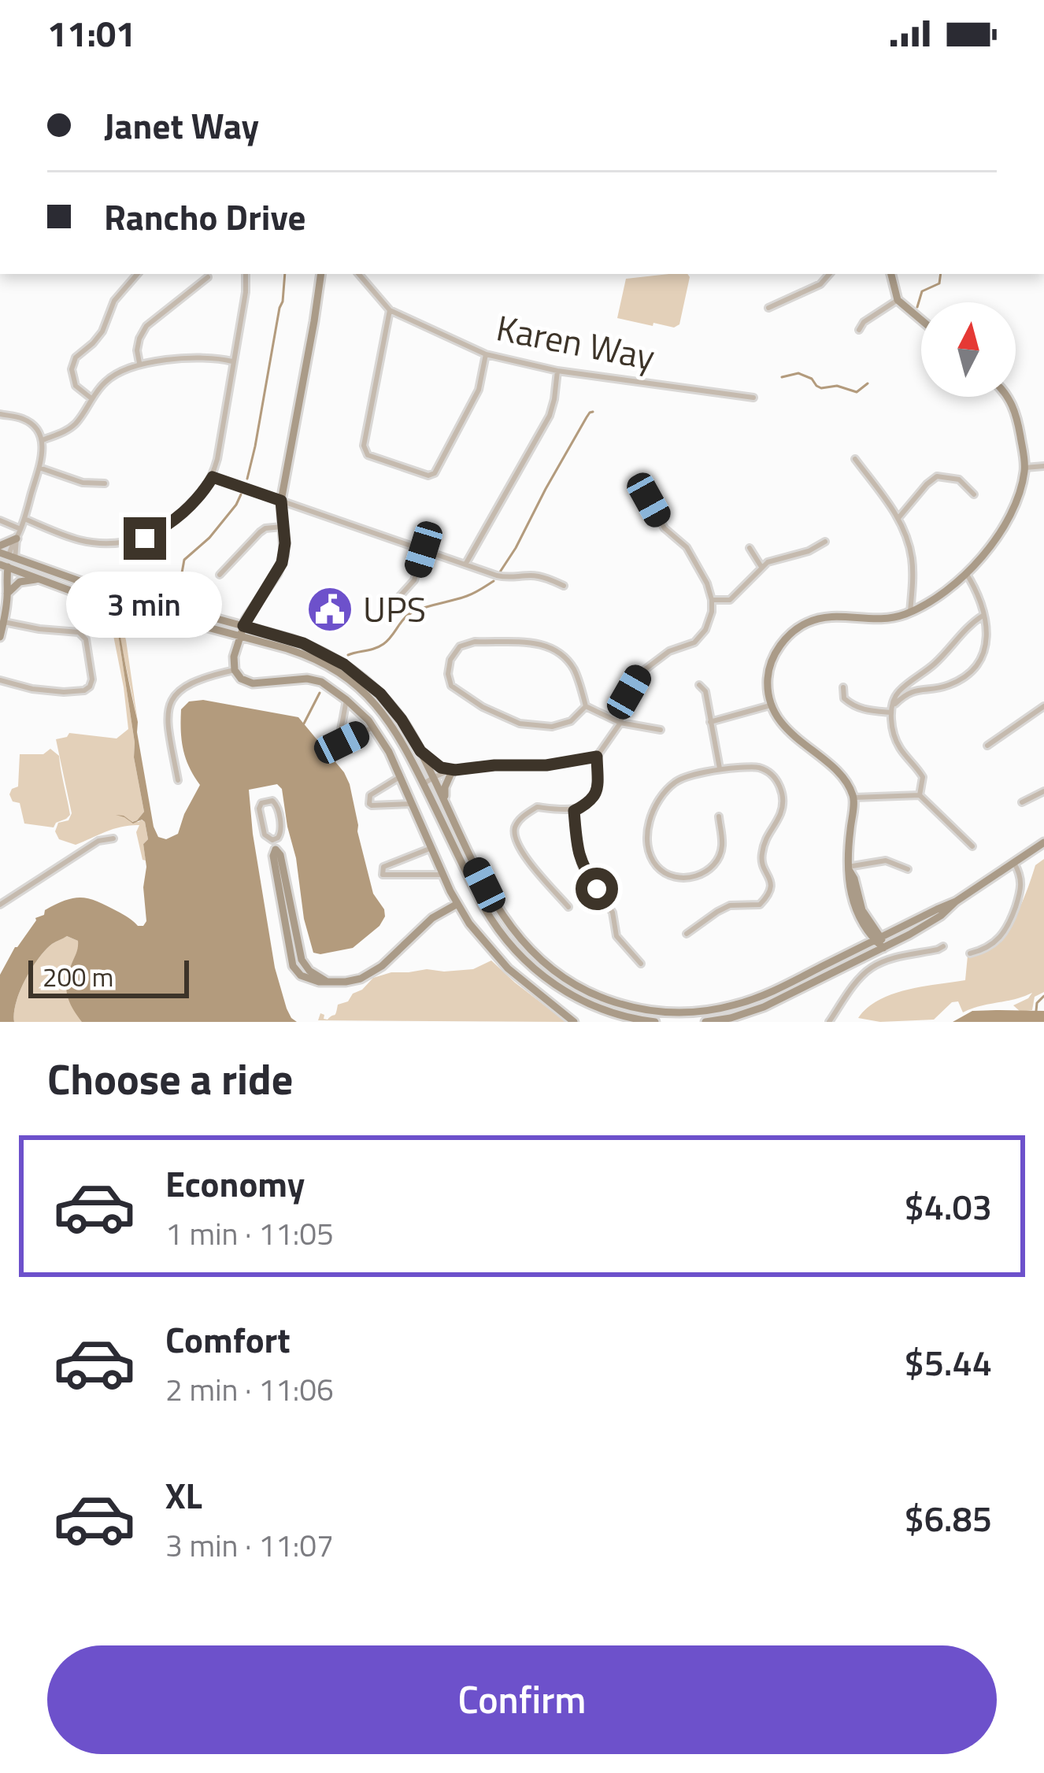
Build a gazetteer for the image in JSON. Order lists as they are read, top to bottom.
{
  "streets": {
    "street": ["Karen Way"]
  },
  "places": {
    "public building": ["UPS"]
  },
  "scale_bar": "200 m",
  "north": "top",
  "page": {
    "status": "11:01",
    "banner": ["Janet Way", "Rancho Drive"],
    "bubble": "3 min",
    "scale": "200 m",
    "heading": "Choose a ride",
    "list": [
      {
        "name": "Economy",
        "note": "1 min · 11:05",
        "value": "$4.03"
      },
      {
        "name": "Comfort",
        "note": "2 min · 11:06",
        "value": "$5.44"
      },
      {
        "name": "XL",
        "note": "3 min · 11:07",
        "value": "$6.85"
      }
    ],
    "buttons": "Confirm"
  }
}
